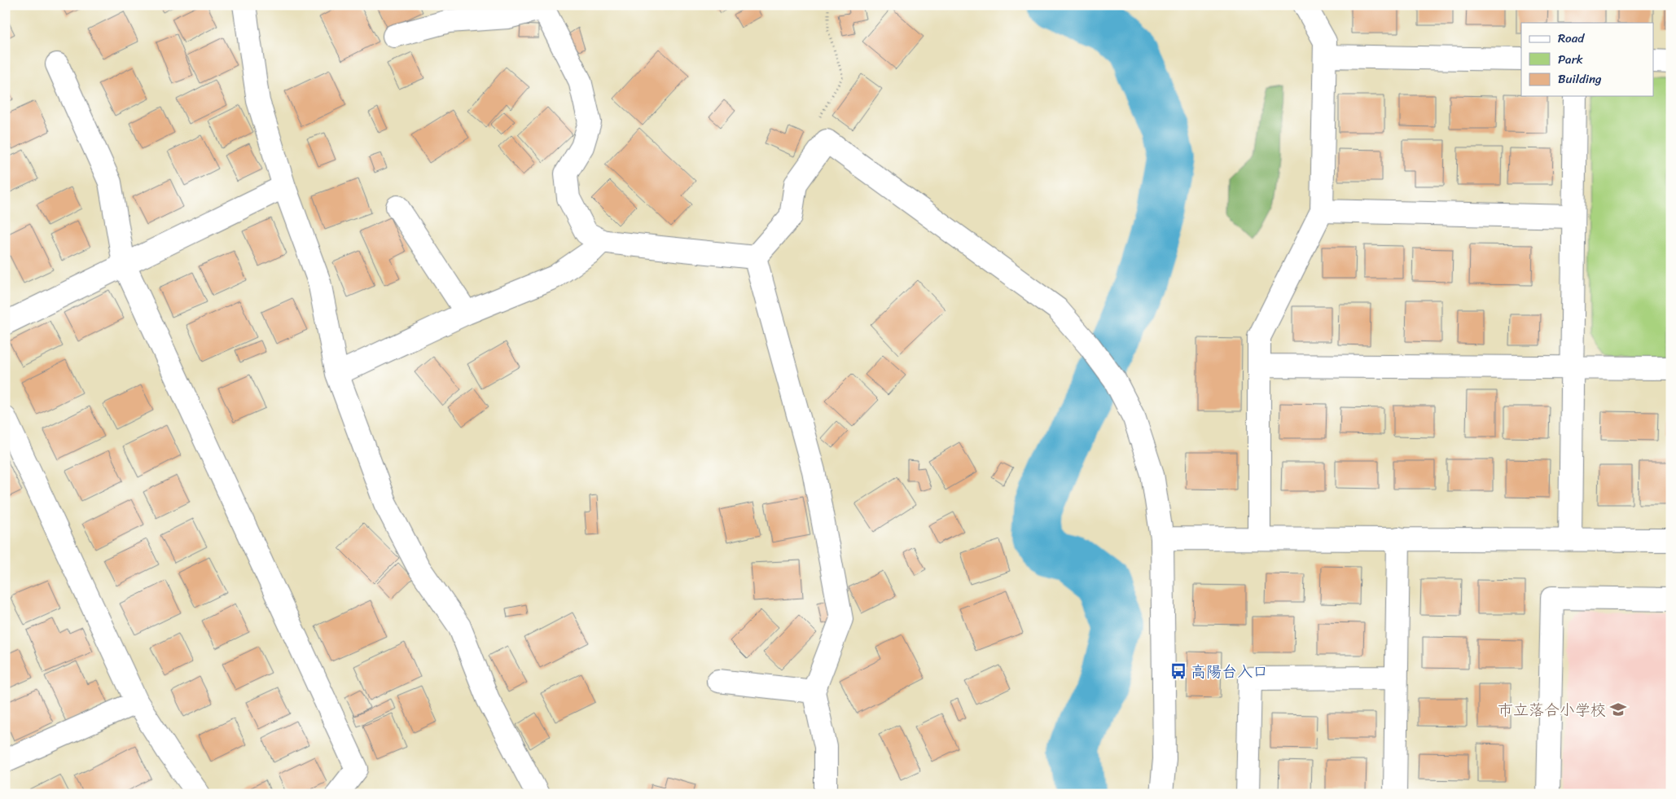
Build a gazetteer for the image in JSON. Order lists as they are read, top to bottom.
{
  "places": {
    "bus stop": ["高陽台入口"],
    "school or university": ["市立落合小学校"]
  },
  "legend": ["Road", "Park", "Building"]
}
